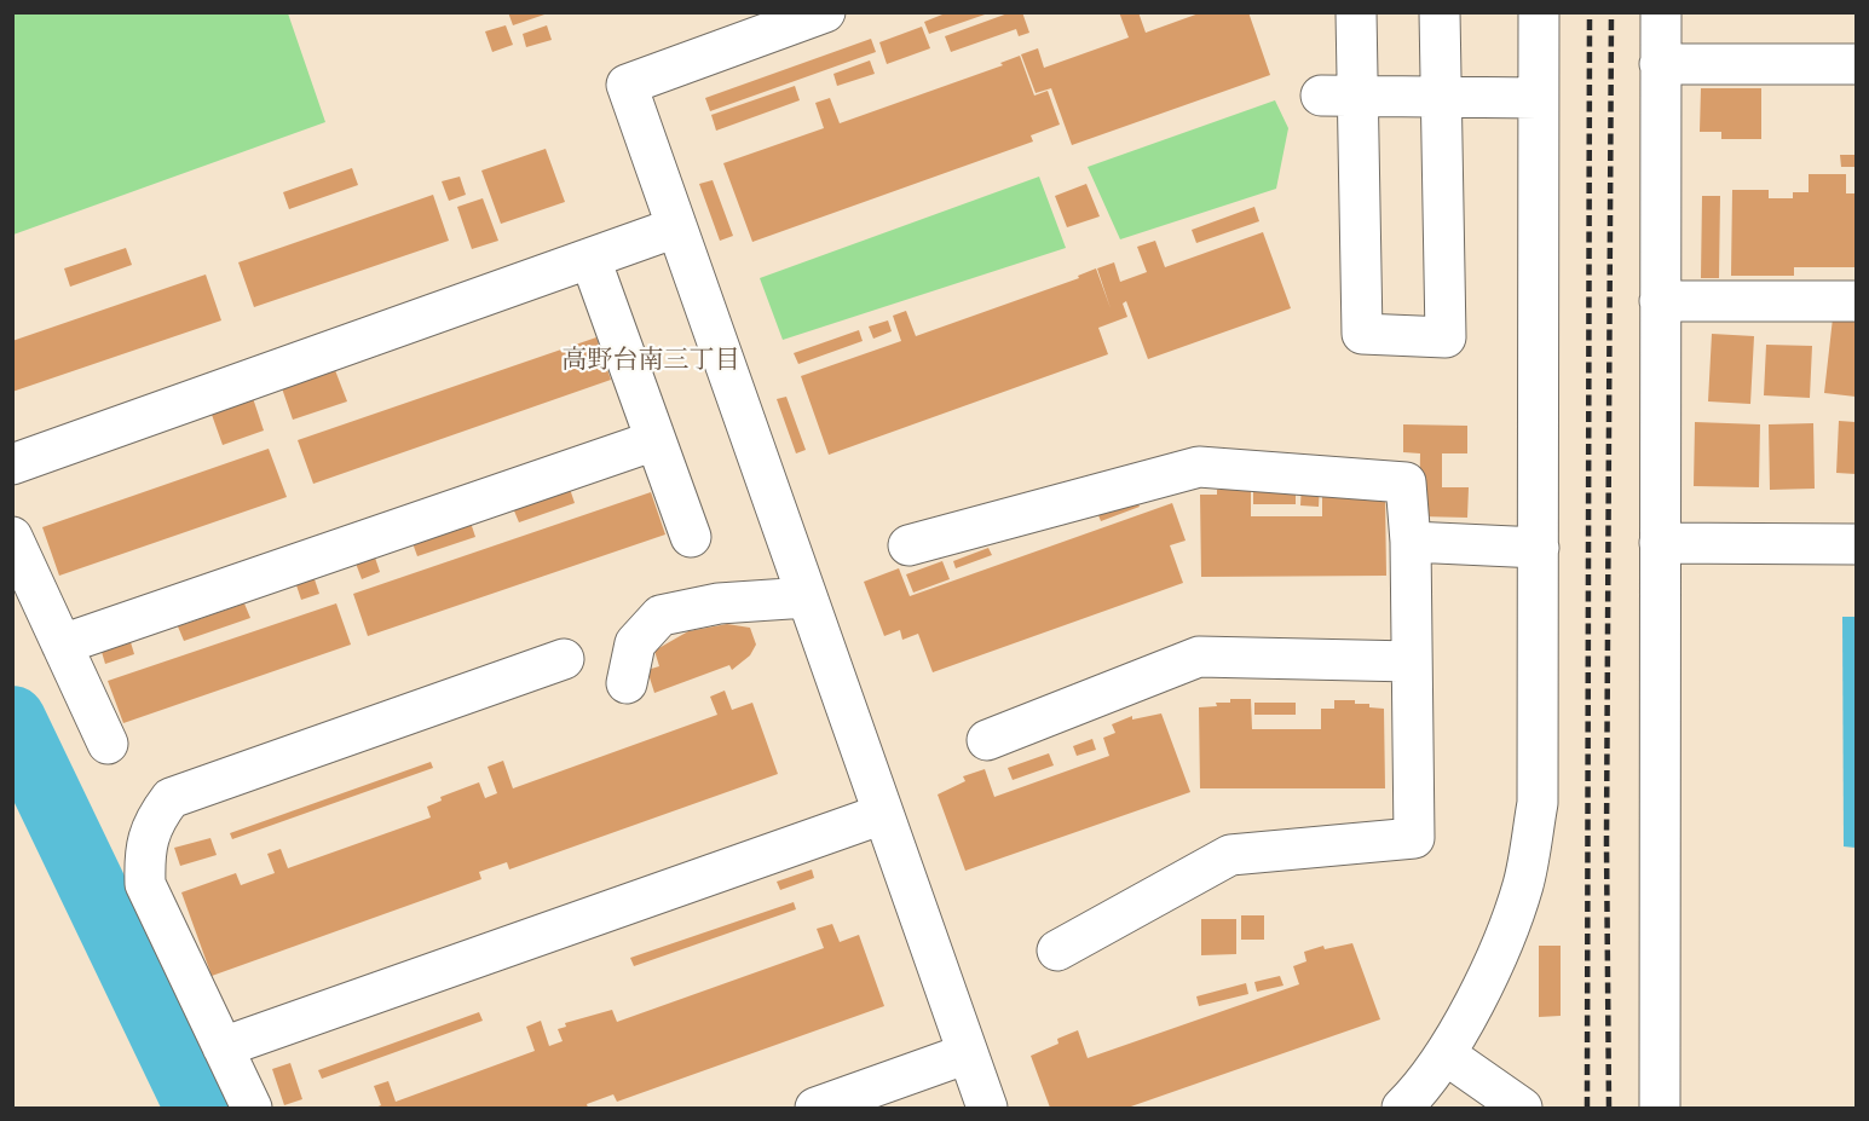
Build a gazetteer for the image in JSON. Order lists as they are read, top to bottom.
{
  "districts": ["高野台南三丁目"]
}
